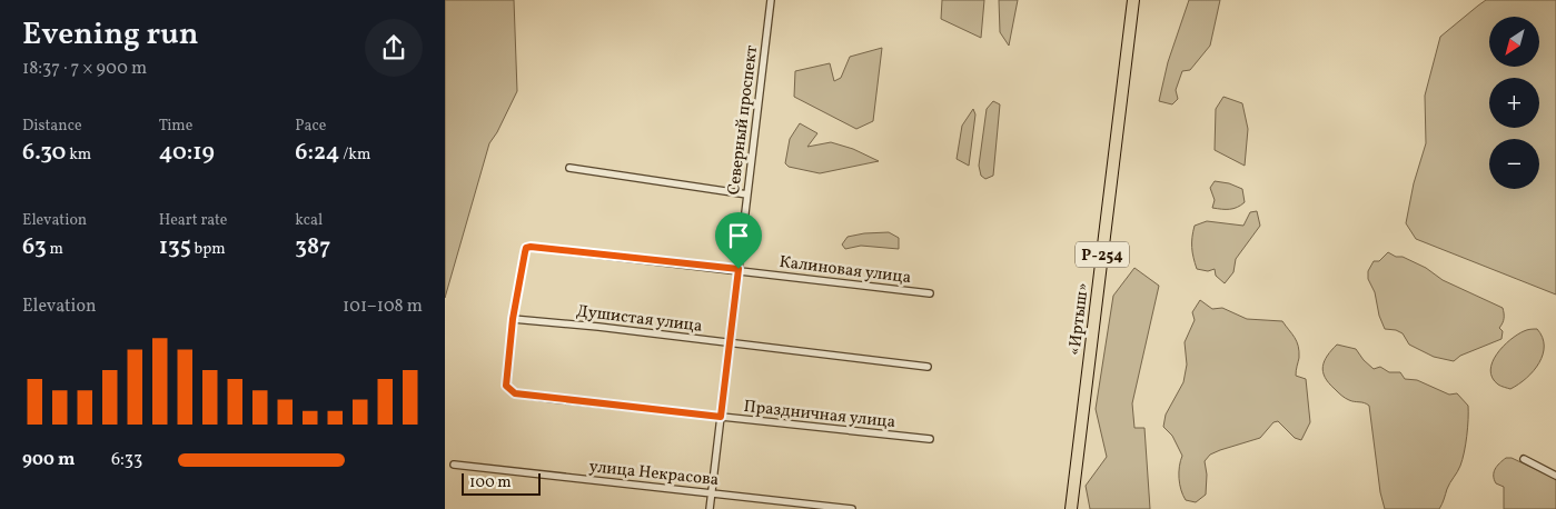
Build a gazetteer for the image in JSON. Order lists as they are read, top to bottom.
{
  "streets": {
    "highway": ["Р-254", "«Иртыш»"],
    "street": [
      "Северный проспект",
      "Калиновая улица",
      "Душистая улица",
      "Праздничная улица",
      "улица Некрасова"
    ]
  },
  "crossings": [
    ["Северный проспект", "Калиновая улица"],
    ["Северный проспект", "Душистая улица"],
    ["Северный проспект", "Праздничная улица"],
    ["Северный проспект", "улица Некрасова"],
    ["Калиновая улица", "Душистая улица"],
    ["Калиновая улица", "Праздничная улица"],
    ["Душистая улица", "Праздничная улица"]
  ],
  "scale_bar": "100 m",
  "north": "bottom left",
  "page": {
    "heading": ["Evening run", "18:37 · 7 × 900 m"],
    "map_buttons": ["+", "−"],
    "stats": [
      ["Distance", "6.30 km"],
      ["Time", "40:19"],
      ["Pace", "6:24 /km"],
      ["Elevation", "63 m"],
      ["Heart rate", "135 bpm"],
      ["kcal", "387"]
    ],
    "chart": ["Elevation", "101–108 m"],
    "list": [
      {
        "name": "900 m",
        "note": "6:33"
      }
    ],
    "scale": "100 m"
  }
}
